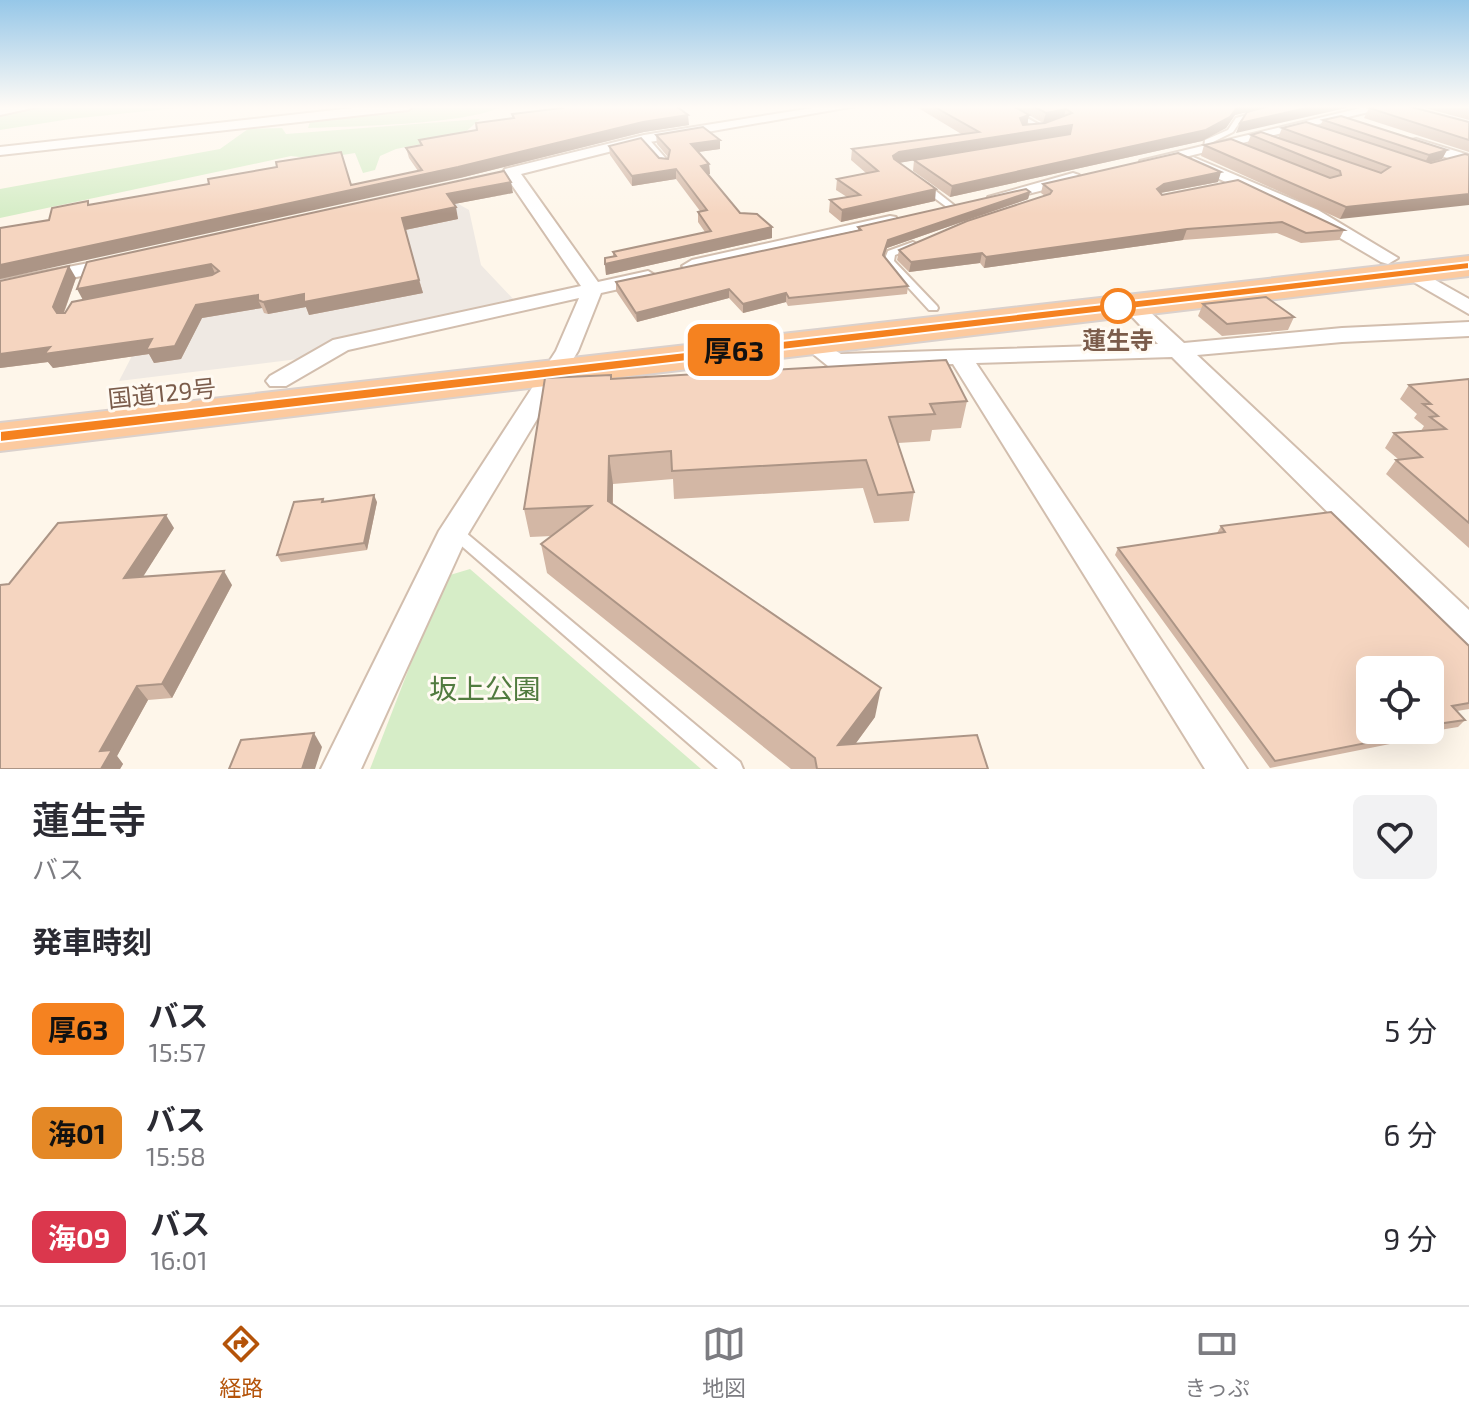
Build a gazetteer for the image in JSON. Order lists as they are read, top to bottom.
{
  "streets": {
    "highway": ["国道129号"]
  },
  "parks": ["坂上公園"],
  "places": ["蓮生寺"],
  "lines": ["bus line 厚63"],
  "page": {
    "on_map": "厚63",
    "heading": [
      ["蓮生寺", "バス"],
      "発車時刻"
    ],
    "list": [
      {
        "mark": "厚63",
        "name": "バス",
        "note": "15:57",
        "value": "5 分"
      },
      {
        "mark": "海01",
        "name": "バス",
        "note": "15:58",
        "value": "6 分"
      },
      {
        "mark": "海09",
        "name": "バス",
        "note": "16:01",
        "value": "9 分"
      }
    ],
    "tabs": ["経路", "地図", "きっぷ"]
  }
}
